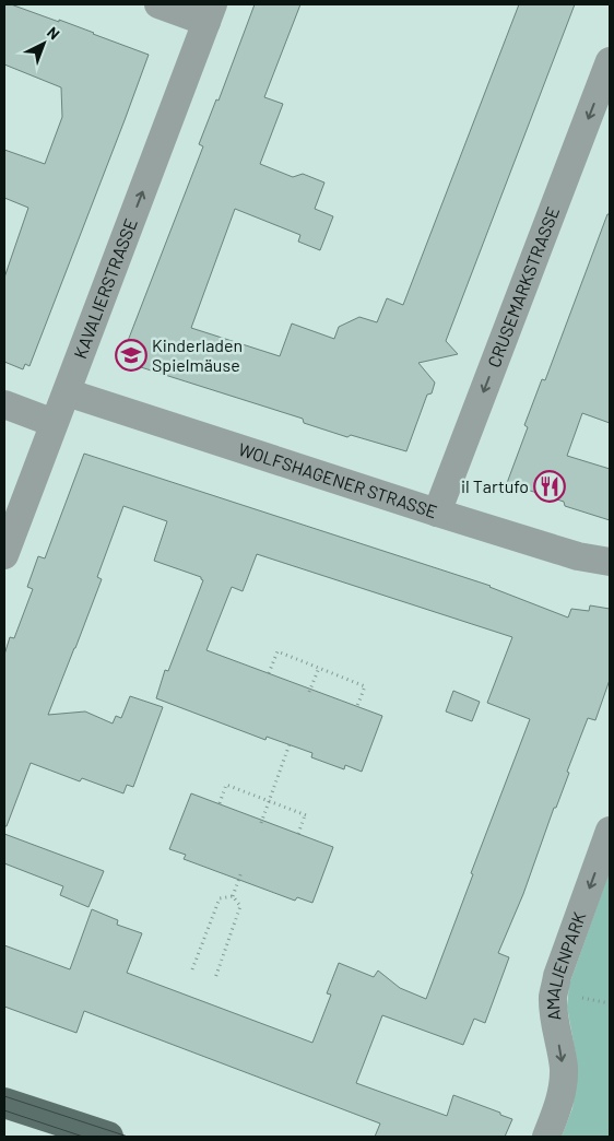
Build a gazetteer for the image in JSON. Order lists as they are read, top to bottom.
{
  "streets": {
    "street": [
      "CRUSEMARKSTRASSE",
      "KAVALIERSTRASSE",
      "WOLFSHAGENER STRASSE",
      "AMALIENPARK"
    ]
  },
  "crossings": [
    ["CRUSEMARKSTRASSE", "WOLFSHAGENER STRASSE"],
    ["KAVALIERSTRASSE", "WOLFSHAGENER STRASSE"]
  ],
  "one_way": ["CRUSEMARKSTRASSE", "KAVALIERSTRASSE", "AMALIENPARK"],
  "places": {
    "school or university": ["Kinderladen Spielmäuse"],
    "restaurant": ["il Tartufo"]
  },
  "north": "top right"
}
